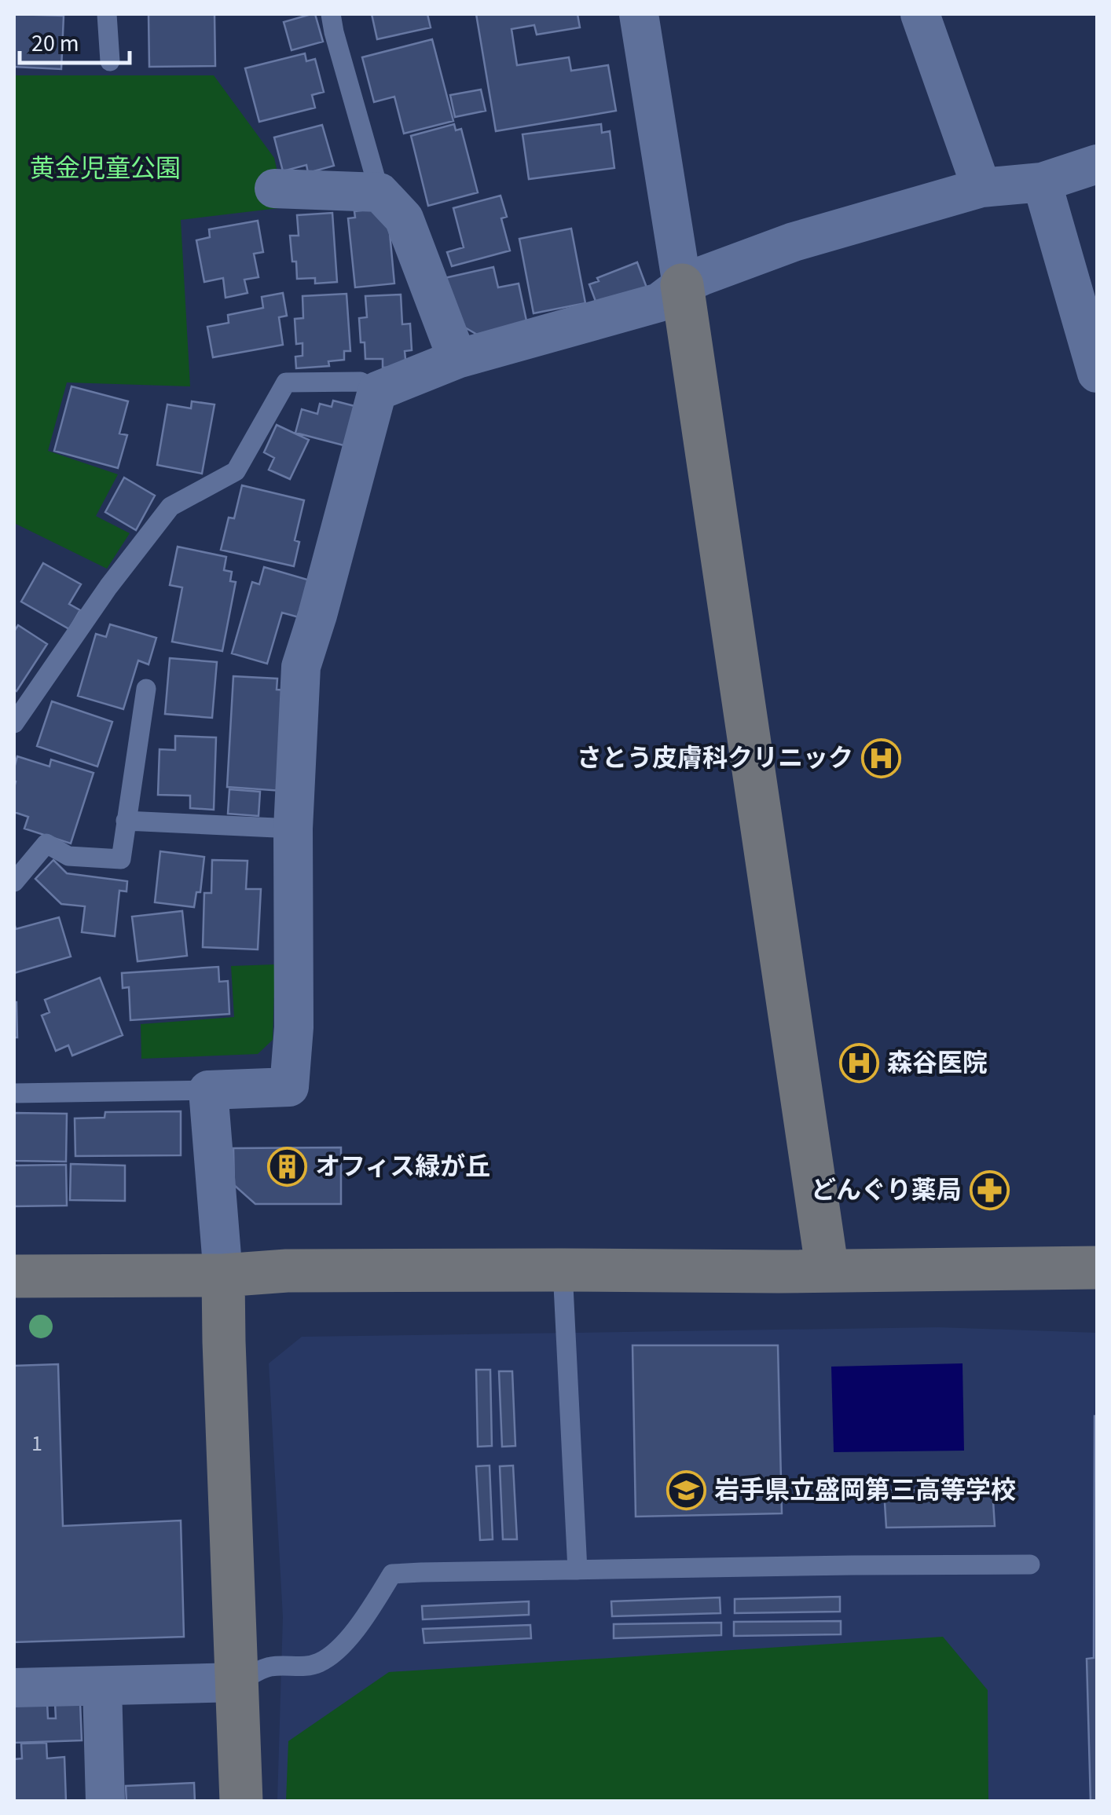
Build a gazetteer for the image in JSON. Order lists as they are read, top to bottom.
{
  "parks": ["黄金児童公園"],
  "places": {
    "hospital": ["さとう皮膚科クリニック", "森谷医院"],
    "building": ["オフィス緑が丘"],
    "pharmacy": ["どんぐり薬局"],
    "school or university": ["岩手県立盛岡第三高等学校"]
  },
  "house_numbers": ["1"],
  "scale_bar": "20 m"
}
